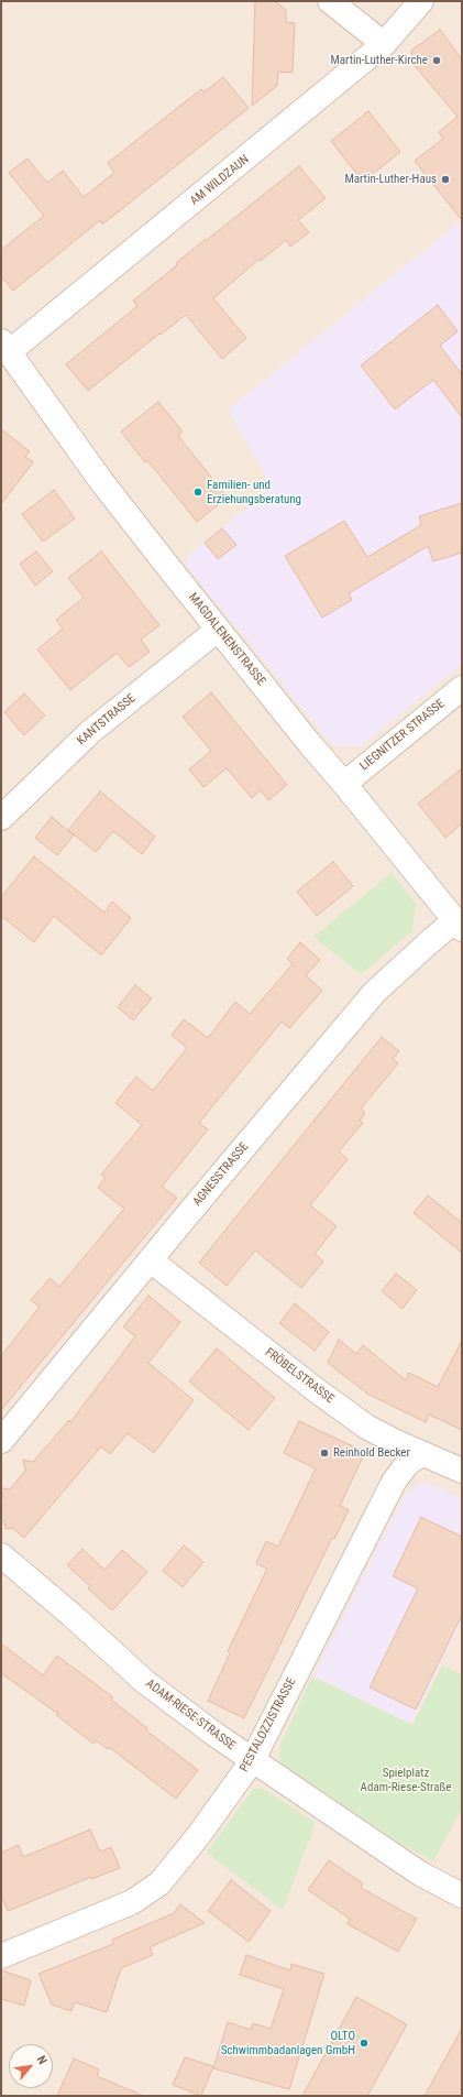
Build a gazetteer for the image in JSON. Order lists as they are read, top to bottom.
{
  "streets": {
    "street": [
      "AM WILDZAUN",
      "MAGDALENENSTRASSE",
      "KANTSTRASSE",
      "LIEGNITZER STRASSE",
      "AGNESSTRASSE",
      "FRÖBELSTRASSE",
      "ADAM-RIESE-STRASSE",
      "PESTALOZZISTRASSE"
    ]
  },
  "crossings": [
    ["AM WILDZAUN", "MAGDALENENSTRASSE"],
    ["MAGDALENENSTRASSE", "KANTSTRASSE"],
    ["MAGDALENENSTRASSE", "LIEGNITZER STRASSE"],
    ["MAGDALENENSTRASSE", "AGNESSTRASSE"],
    ["AGNESSTRASSE", "FRÖBELSTRASSE"],
    ["FRÖBELSTRASSE", "PESTALOZZISTRASSE"],
    ["ADAM-RIESE-STRASSE", "PESTALOZZISTRASSE"]
  ],
  "parks": ["Spielplatz Adam-Riese-Straße"],
  "places": [
    "Martin-Luther-Kirche",
    "Martin-Luther-Haus",
    "Familien- und Erziehungsberatung",
    "Reinhold Becker",
    "OLTO Schwimmbadanlagen GmbH"
  ],
  "north": "top right"
}
